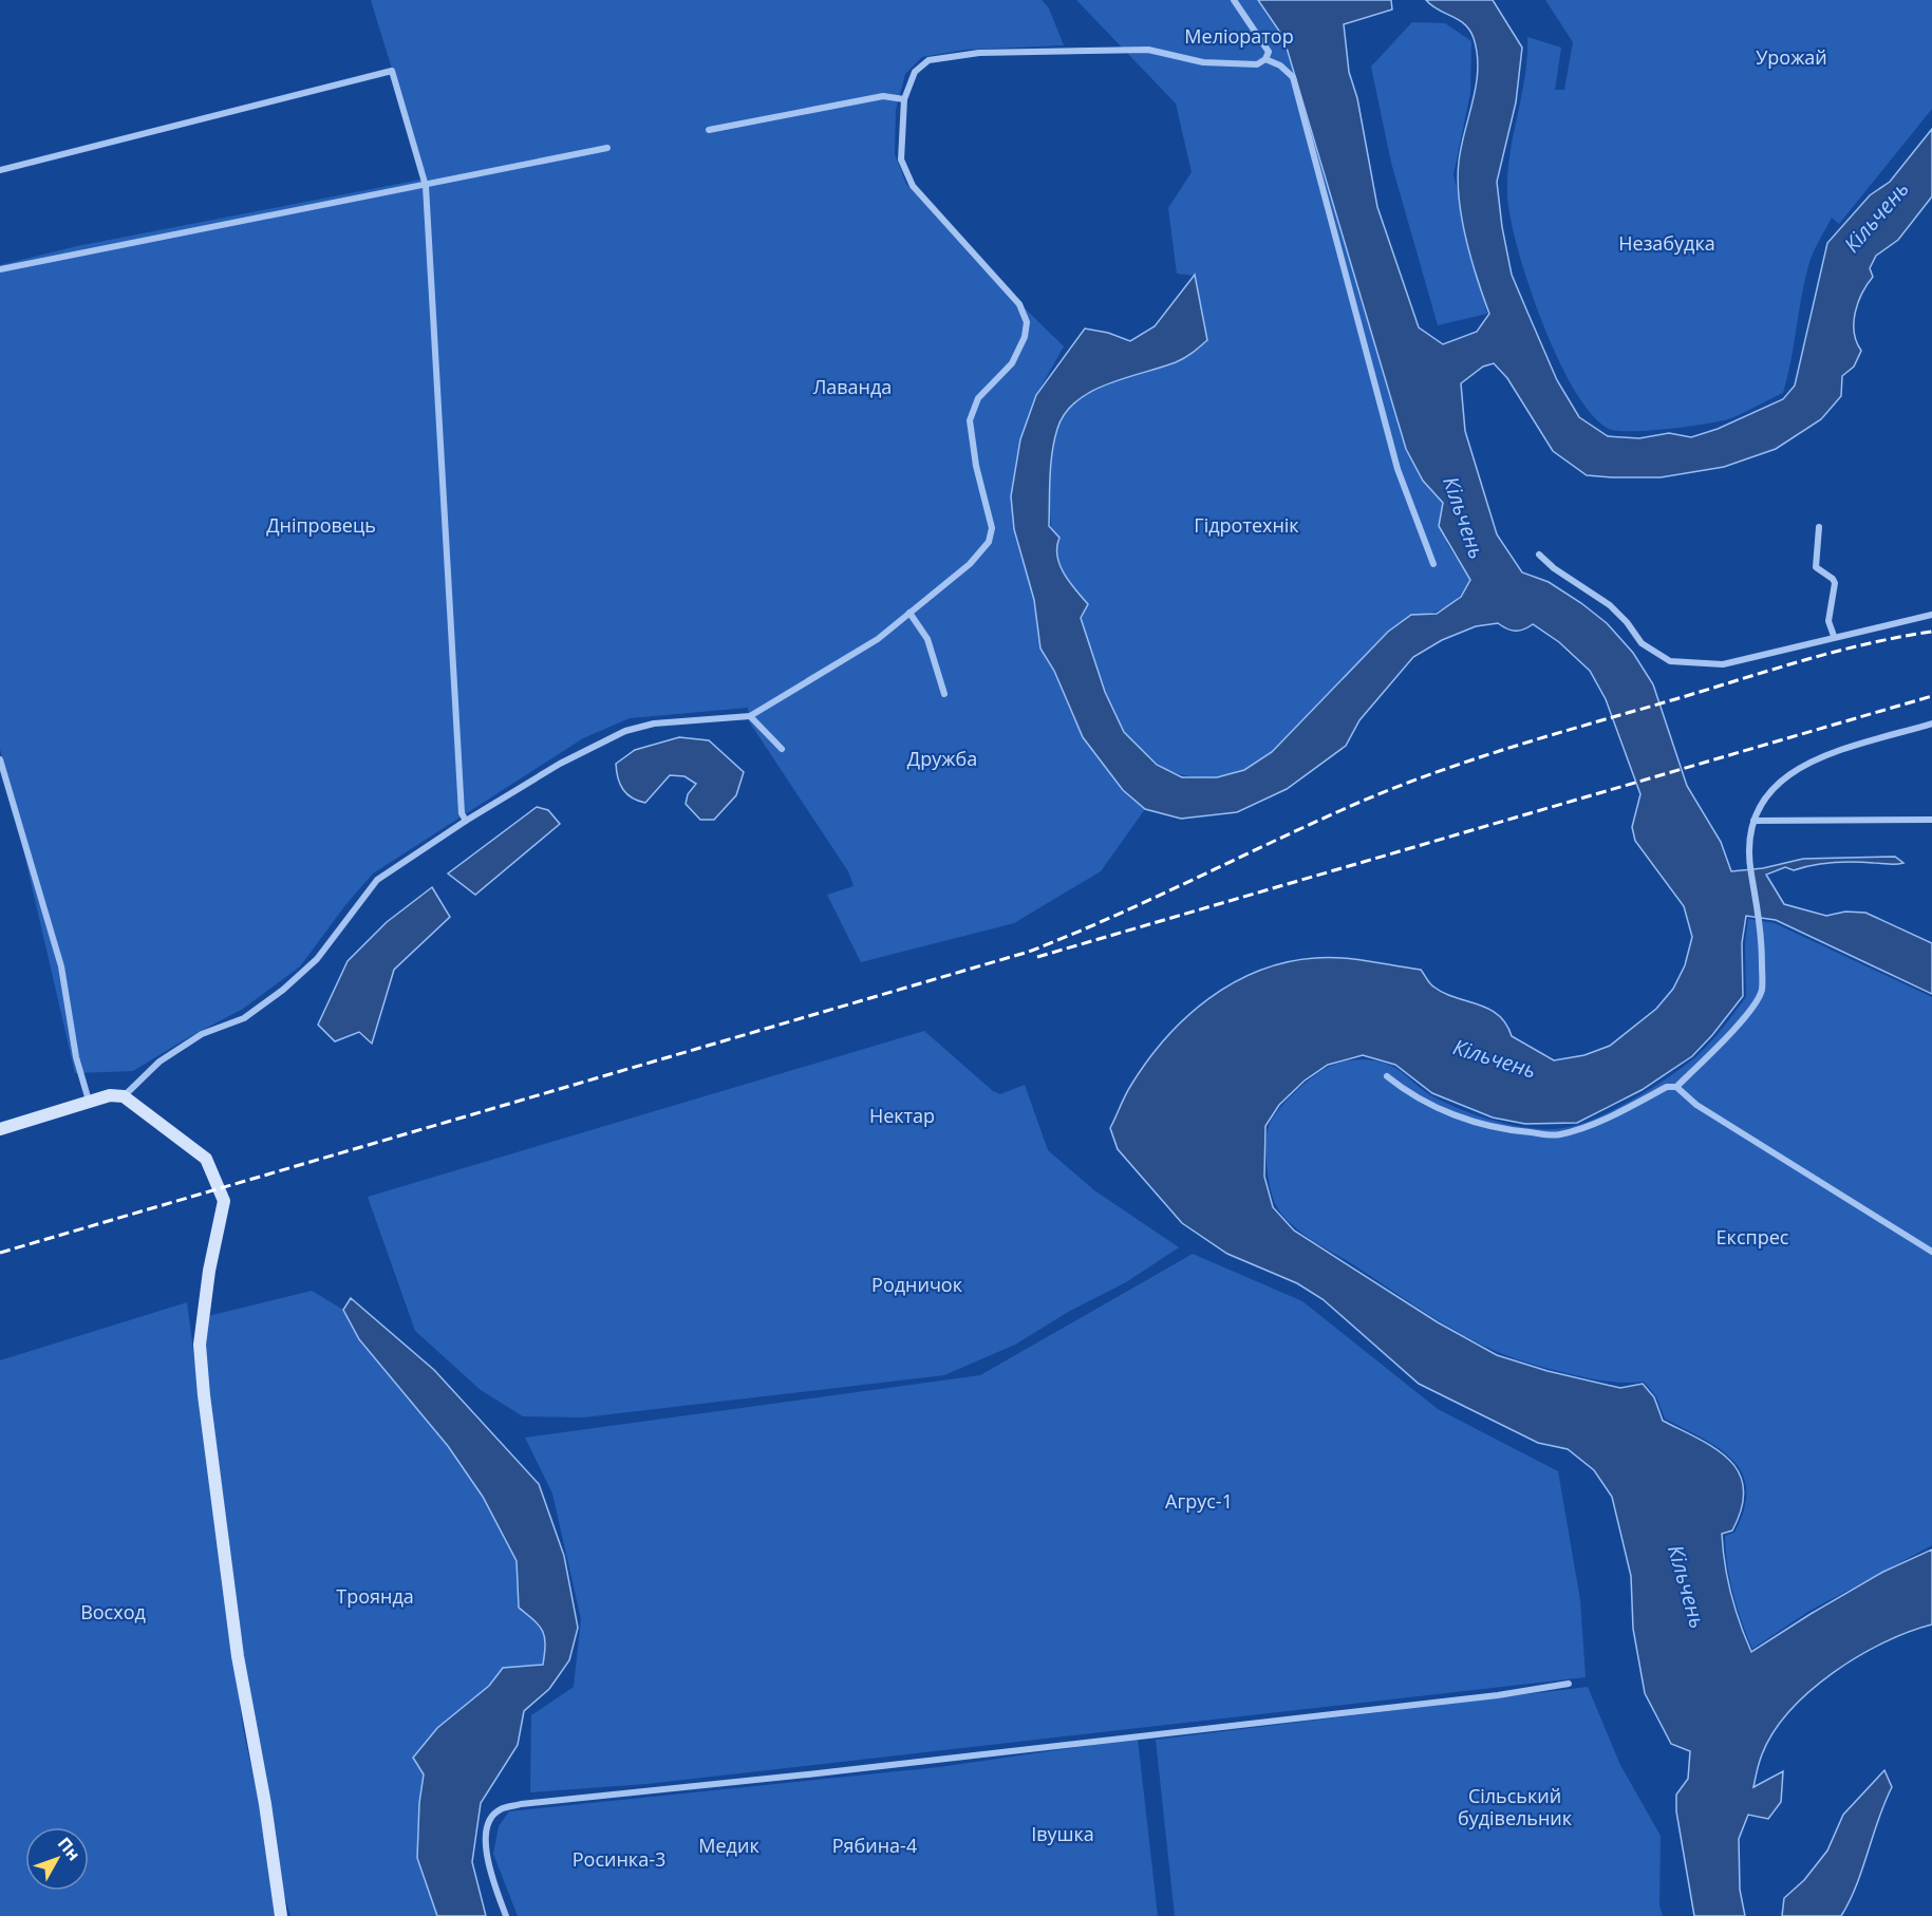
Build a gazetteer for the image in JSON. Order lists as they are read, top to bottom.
{
  "water": ["Кільчень"],
  "parks": [
    "Меліоратор",
    "Урожай",
    "Незабудка",
    "Лаванда",
    "Дніпровець",
    "Гідротехнік",
    "Дружба",
    "Нектар",
    "Експрес",
    "Родничок",
    "Агрус-1",
    "Троянда",
    "Восход",
    "Сільський будівельник",
    "Івушка",
    "Медик",
    "Рябина-4",
    "Росинка-3"
  ],
  "north": "top right"
}
